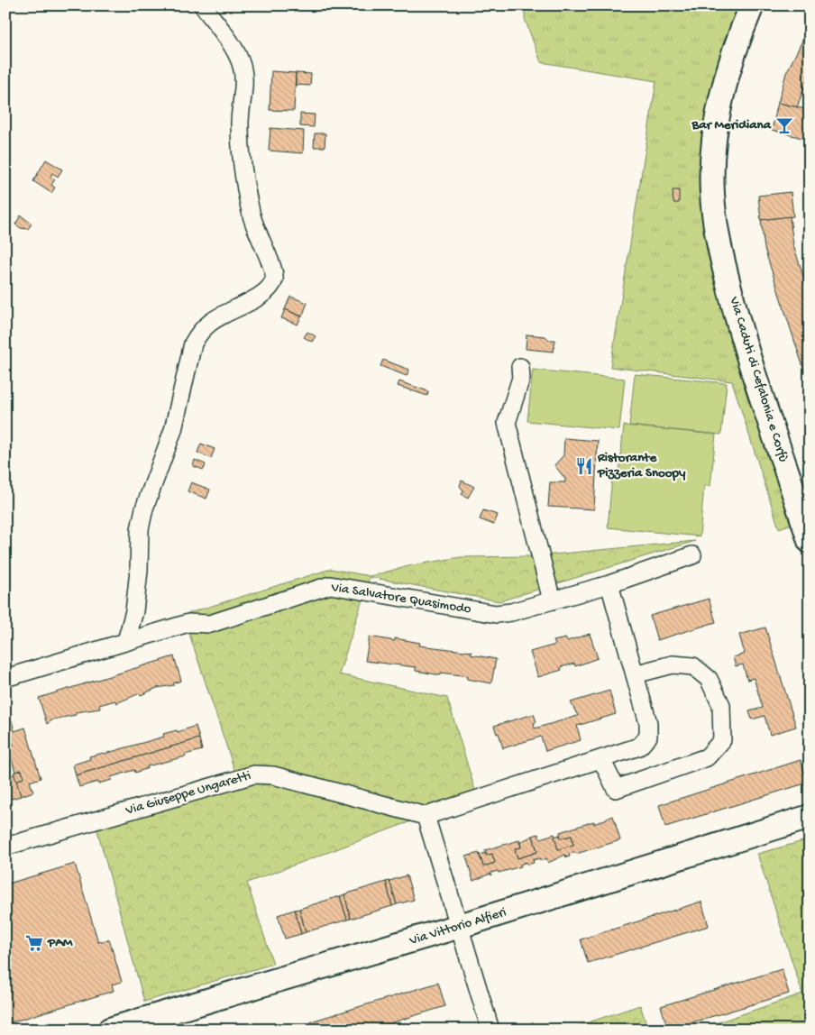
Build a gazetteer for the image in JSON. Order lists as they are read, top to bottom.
{
  "streets": {
    "street": [
      "Via Caduti di Cefalonia e Corfù",
      "Via Salvatore Quasimodo",
      "Via Giuseppe Ungaretti",
      "Via Vittorio Alfieri"
    ]
  },
  "places": {
    "bar": ["Bar Meridiana"],
    "restaurant": ["Ristorante Pizzeria Snoopy"],
    "supermarket": ["PAM"]
  }
}
